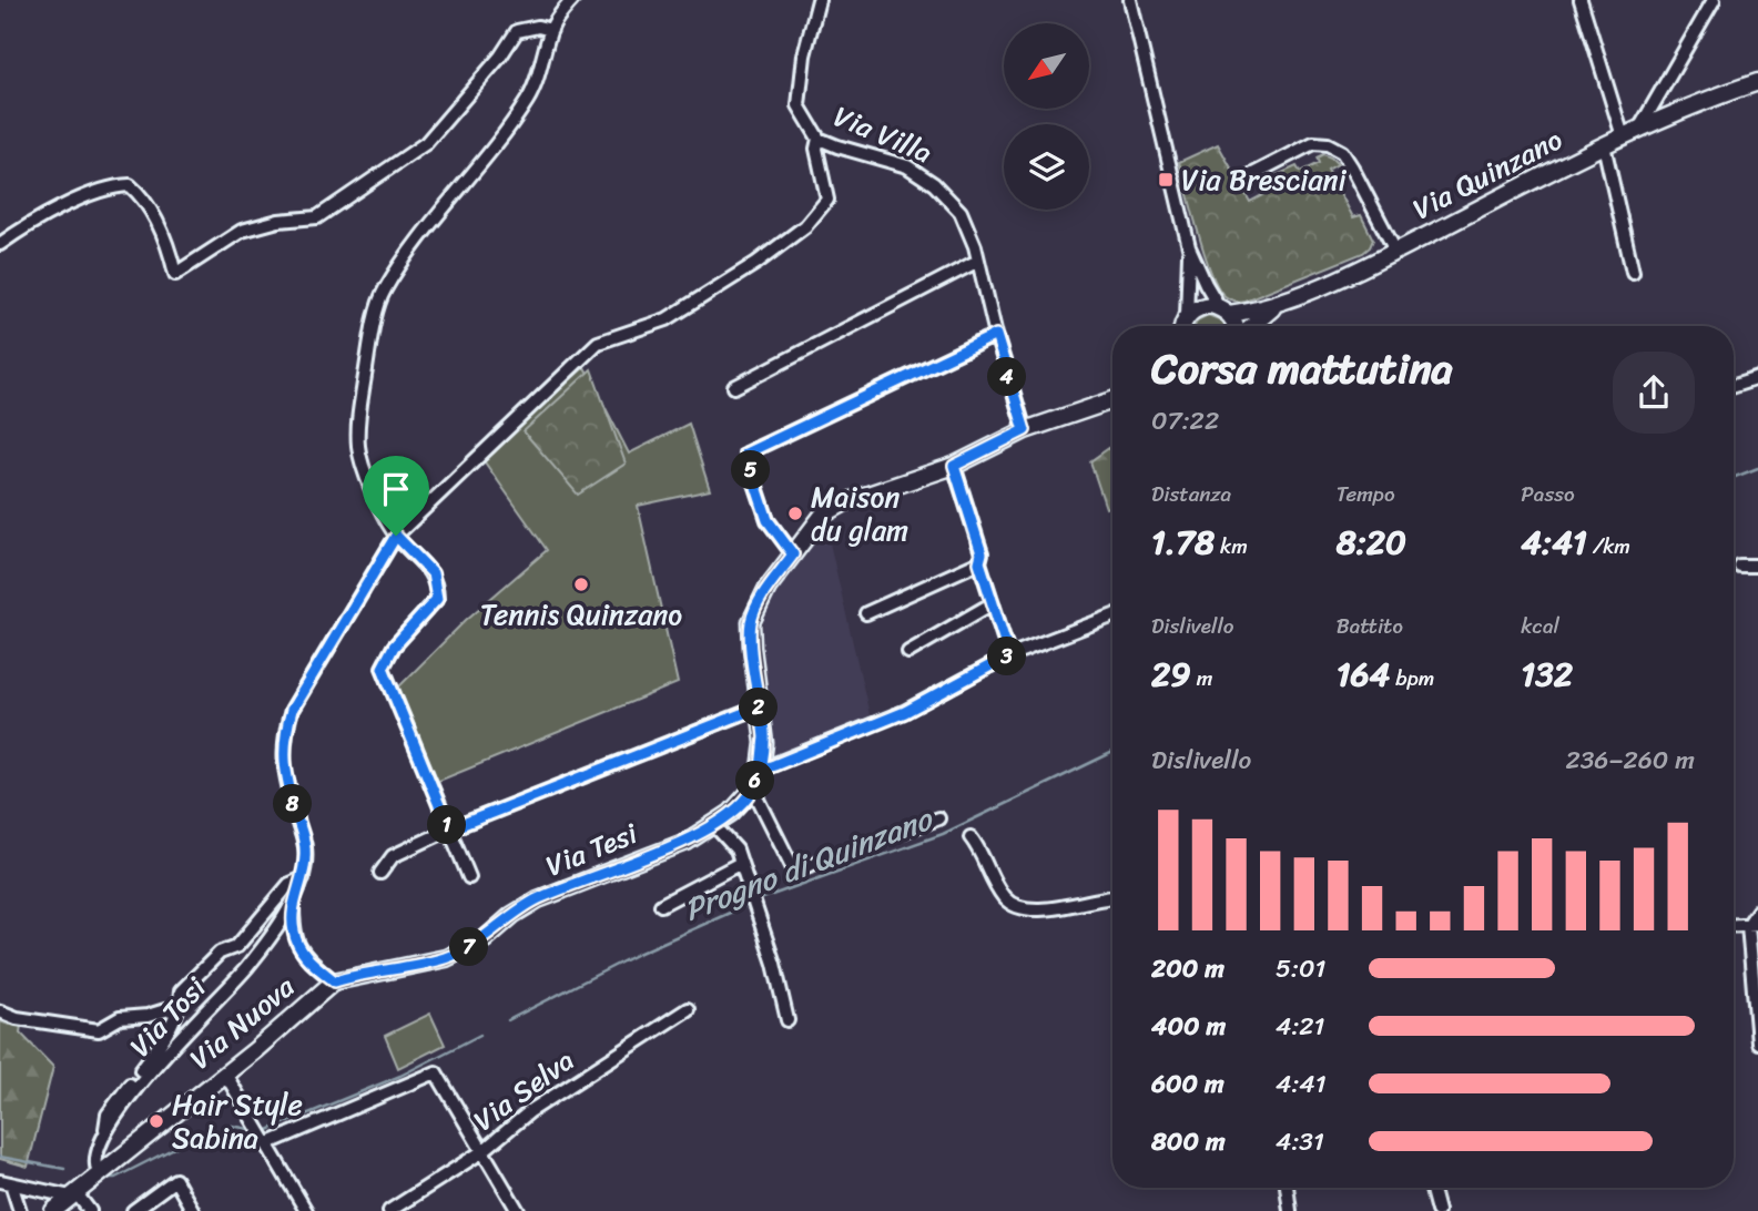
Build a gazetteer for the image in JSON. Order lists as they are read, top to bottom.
{
  "streets": {
    "street": [
      "Via Villa",
      "Via Quinzano",
      "Via Tesi",
      "Via Tosi",
      "Via Nuova",
      "Via Selva"
    ]
  },
  "crossings": [
    ["Via Villa", "Via Tesi"],
    ["Via Villa", "Via Tosi"],
    ["Via Tesi", "Via Tosi"],
    ["Via Tesi", "Via Nuova"],
    ["Via Tosi", "Via Nuova"]
  ],
  "water": ["Progno di Quinzano"],
  "places": {
    "transit": ["Via Bresciani"],
    "other": ["Maison du glam", "Tennis Quinzano", "Hair Style Sabina"]
  },
  "north": "bottom left",
  "page": {
    "heading": ["Corsa mattutina", "07:22"],
    "pins": [
      "4",
      "5",
      "3",
      "2",
      "6",
      "8",
      "1",
      "7"
    ],
    "stats": [
      ["Distanza", "1.78 km"],
      ["Tempo", "8:20"],
      ["Passo", "4:41 /km"],
      ["Dislivello", "29 m"],
      ["Battito", "164 bpm"],
      ["kcal", "132"]
    ],
    "chart": ["Dislivello", "236–260 m"],
    "list": [
      {
        "name": "200 m",
        "note": "5:01"
      },
      {
        "name": "400 m",
        "note": "4:21"
      },
      {
        "name": "600 m",
        "note": "4:41"
      },
      {
        "name": "800 m",
        "note": "4:31"
      }
    ]
  }
}
